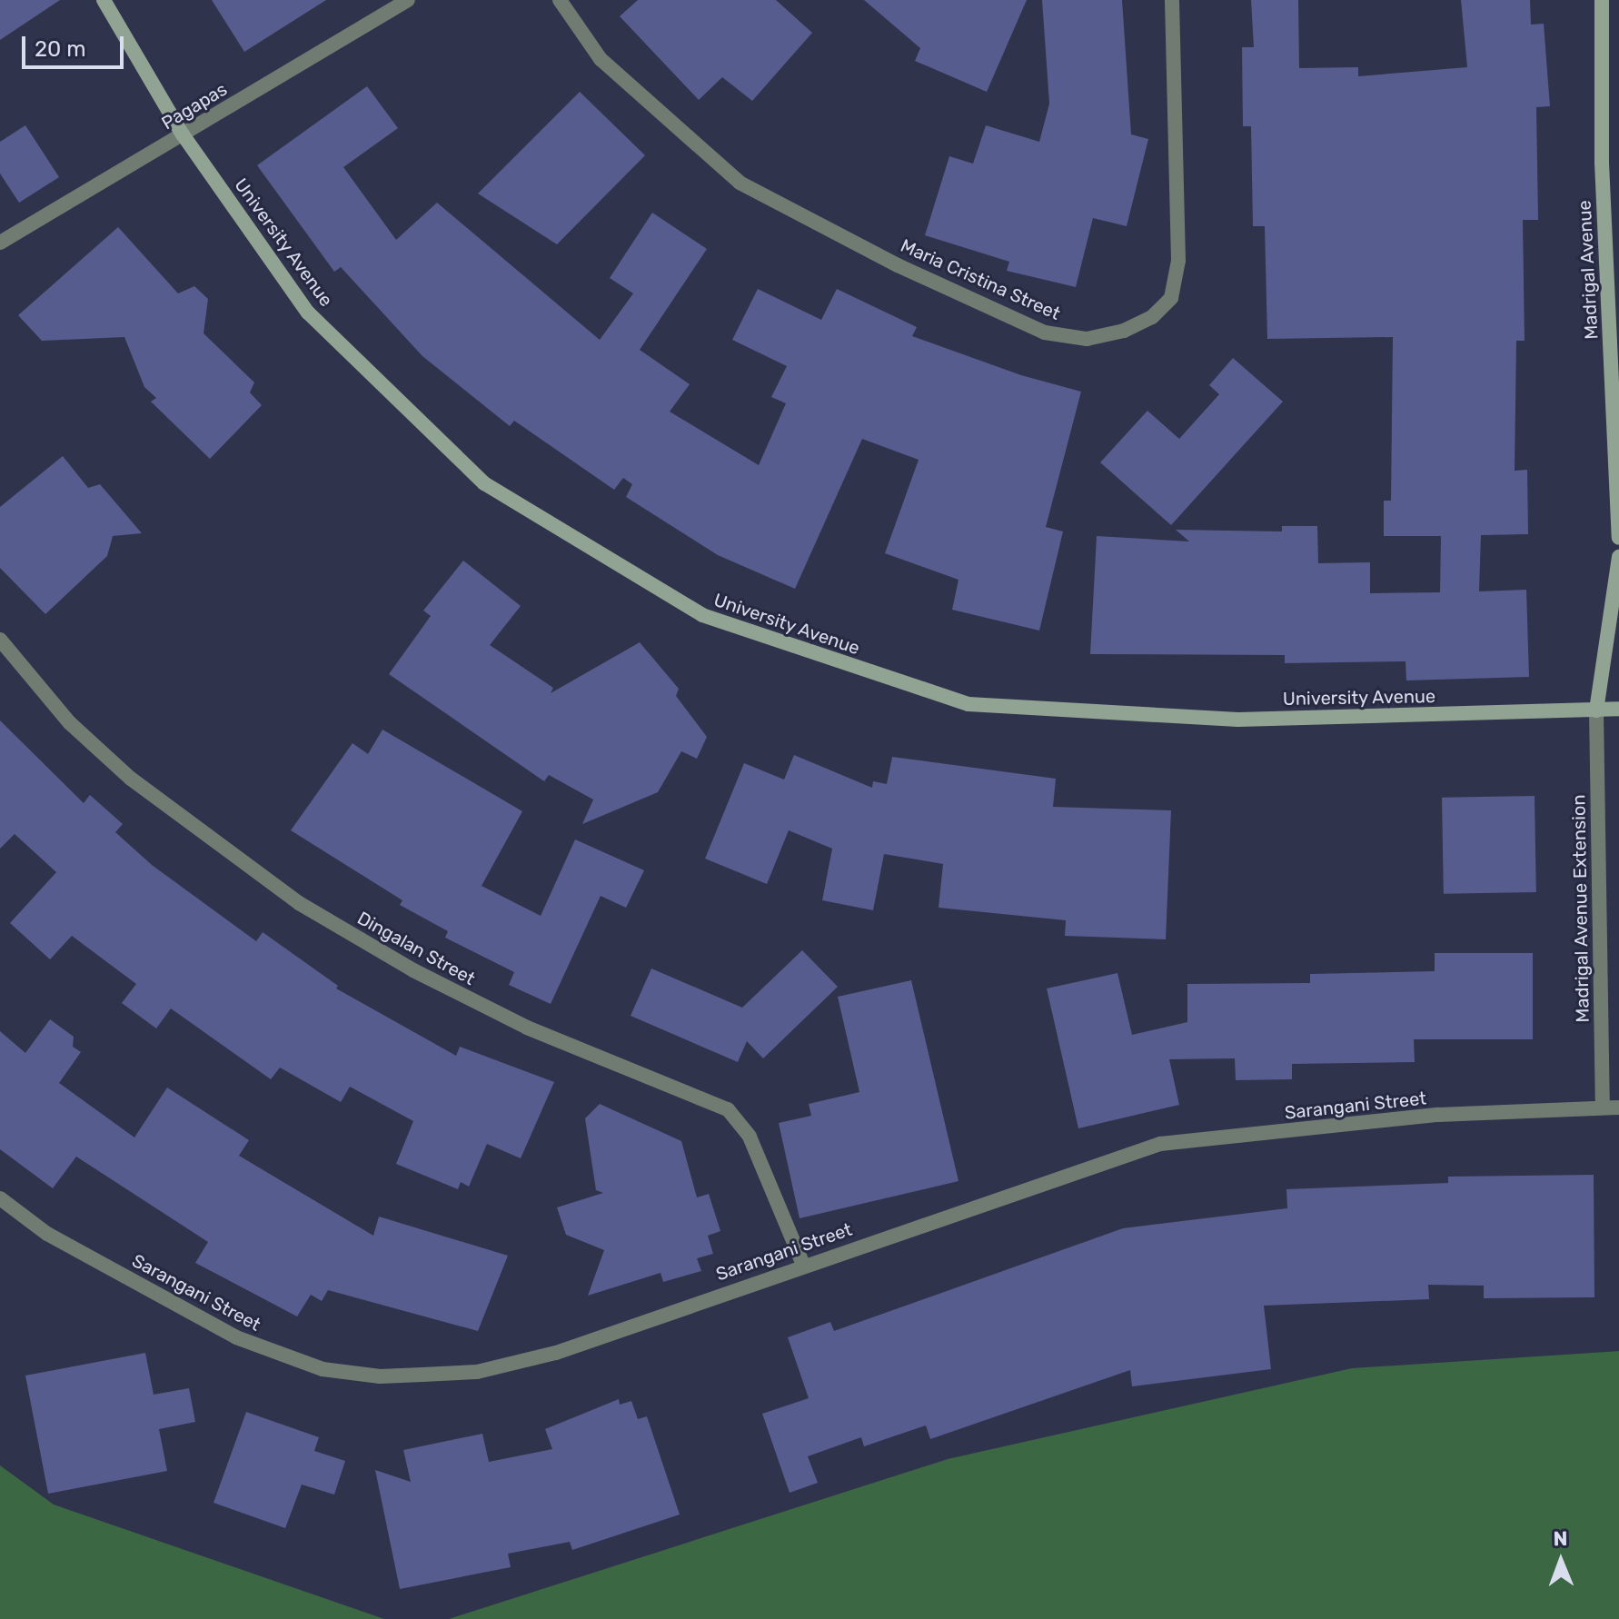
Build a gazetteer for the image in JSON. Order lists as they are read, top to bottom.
{
  "streets": {
    "street": [
      "Pagapas",
      "University Avenue",
      "Madrigal Avenue",
      "Maria Cristina Street",
      "Madrigal Avenue Extension",
      "Dingalan Street",
      "Sarangani Street"
    ]
  },
  "crossings": [
    ["Pagapas", "University Avenue"],
    ["University Avenue", "Madrigal Avenue Extension"],
    ["Madrigal Avenue Extension", "Sarangani Street"],
    ["Dingalan Street", "Sarangani Street"]
  ],
  "scale_bar": "20 m",
  "north": "top"
}
